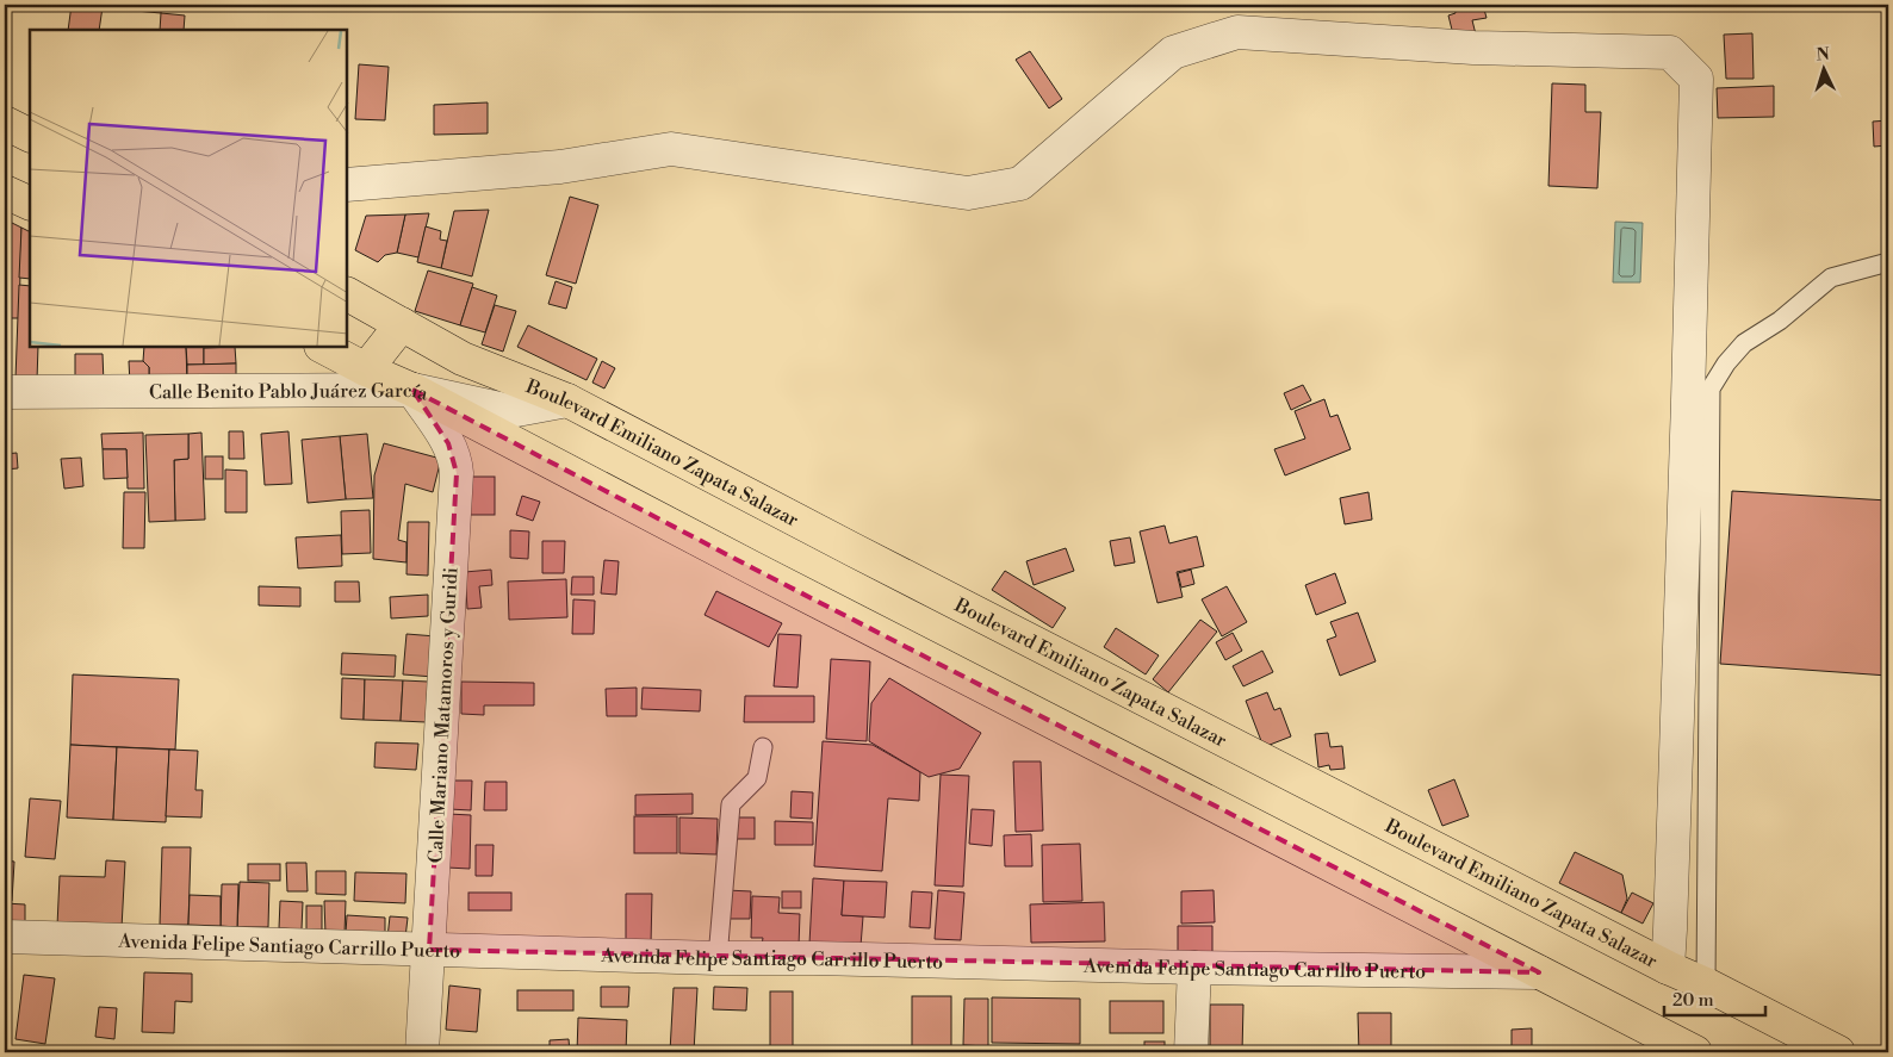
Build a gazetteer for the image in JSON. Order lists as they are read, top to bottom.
{
  "streets": {
    "main road": ["Boulevard Emiliano Zapata Salazar"],
    "street": ["Calle Benito Pablo Juárez García", "Calle Mariano Matamoros y Guridi", "Avenida Felipe Santiago Carrillo Puerto"]
  },
  "crossings": [
    ["Calle Benito Pablo Juárez García", "Boulevard Emiliano Zapata Salazar"],
    ["Calle Benito Pablo Juárez García", "Calle Mariano Matamoros y Guridi"],
    ["Calle Mariano Matamoros y Guridi", "Avenida Felipe Santiago Carrillo Puerto"]
  ],
  "scale_bar": "20 m",
  "north": "top"
}
